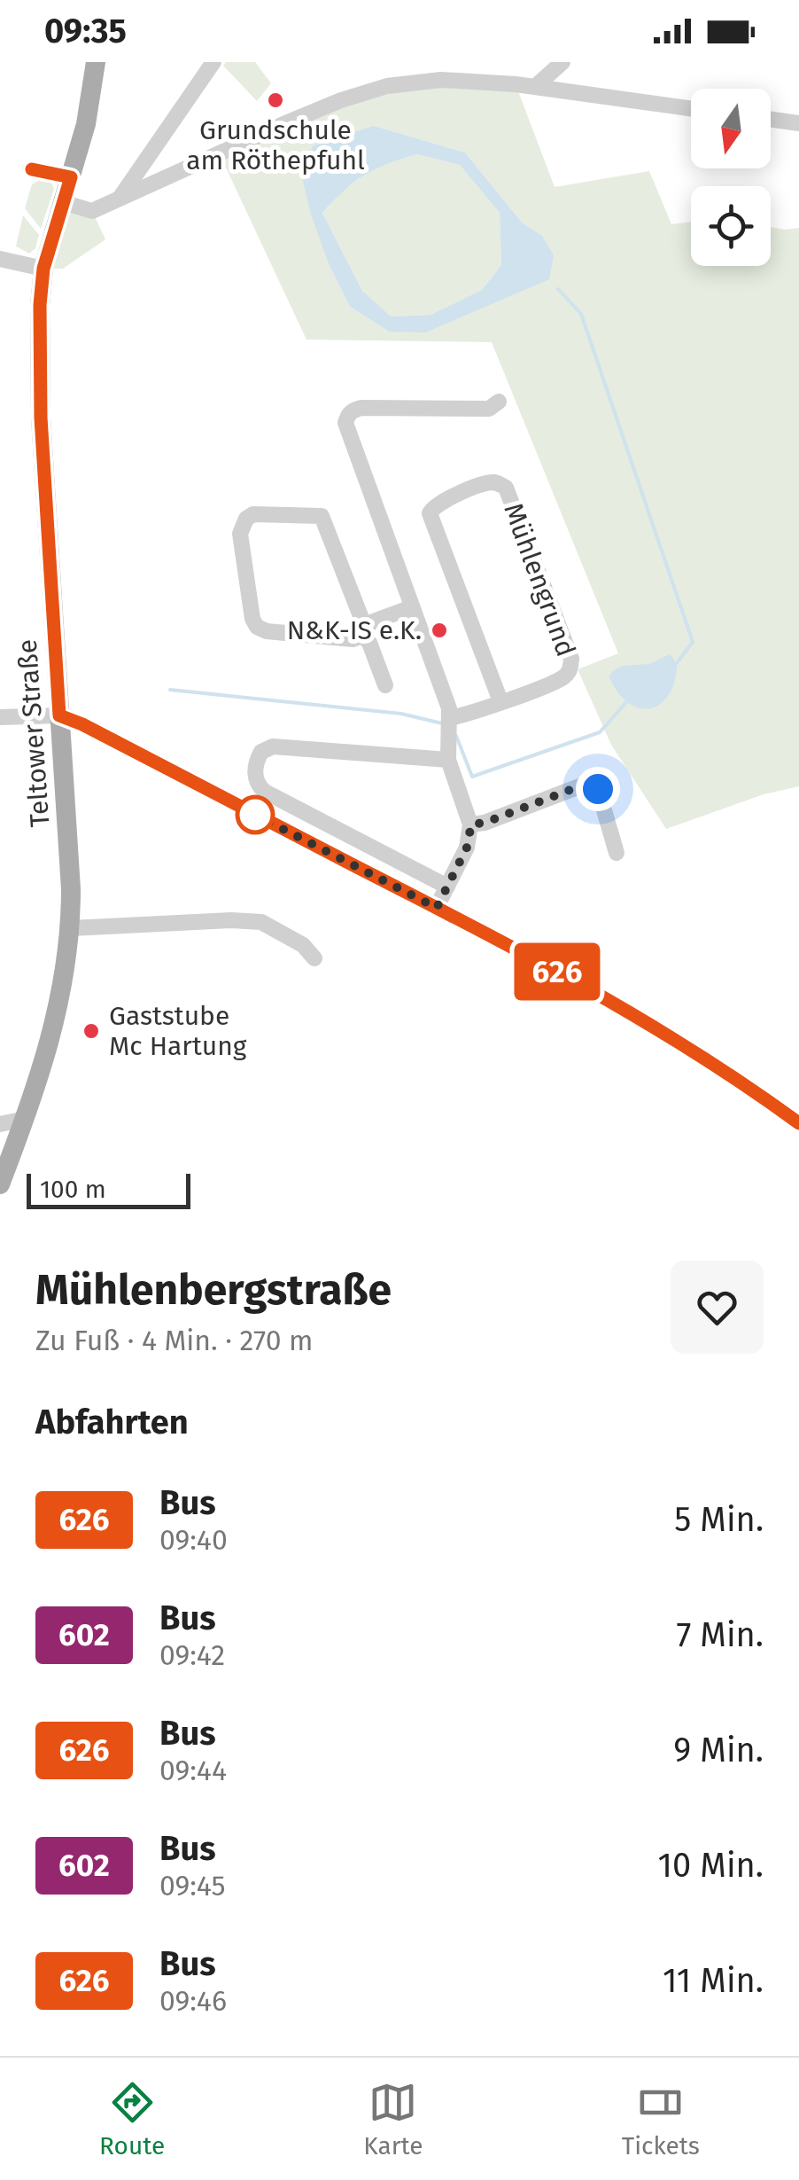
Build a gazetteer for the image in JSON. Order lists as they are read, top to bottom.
{
  "streets": {
    "main road": ["Teltower Straße"],
    "street": ["Mühlengrund"]
  },
  "places": ["Grundschule am Röthepfuhl", "N&K-IS e.K.", "Gaststube Mc Hartung"],
  "lines": ["bus line 626"],
  "scale_bar": "100 m",
  "north": "bottom",
  "page": {
    "status": "09:35",
    "on_map": "626",
    "scale": "100 m",
    "heading": [
      ["Mühlenbergstraße", "Zu Fuß · 4 Min. · 270 m"],
      "Abfahrten"
    ],
    "list": [
      {
        "mark": "626",
        "name": "Bus",
        "note": "09:40",
        "value": "5 Min."
      },
      {
        "mark": "602",
        "name": "Bus",
        "note": "09:42",
        "value": "7 Min."
      },
      {
        "mark": "626",
        "name": "Bus",
        "note": "09:44",
        "value": "9 Min."
      },
      {
        "mark": "602",
        "name": "Bus",
        "note": "09:45",
        "value": "10 Min."
      },
      {
        "mark": "626",
        "name": "Bus",
        "note": "09:46",
        "value": "11 Min."
      }
    ],
    "tabs": ["Route", "Karte", "Tickets"]
  }
}
